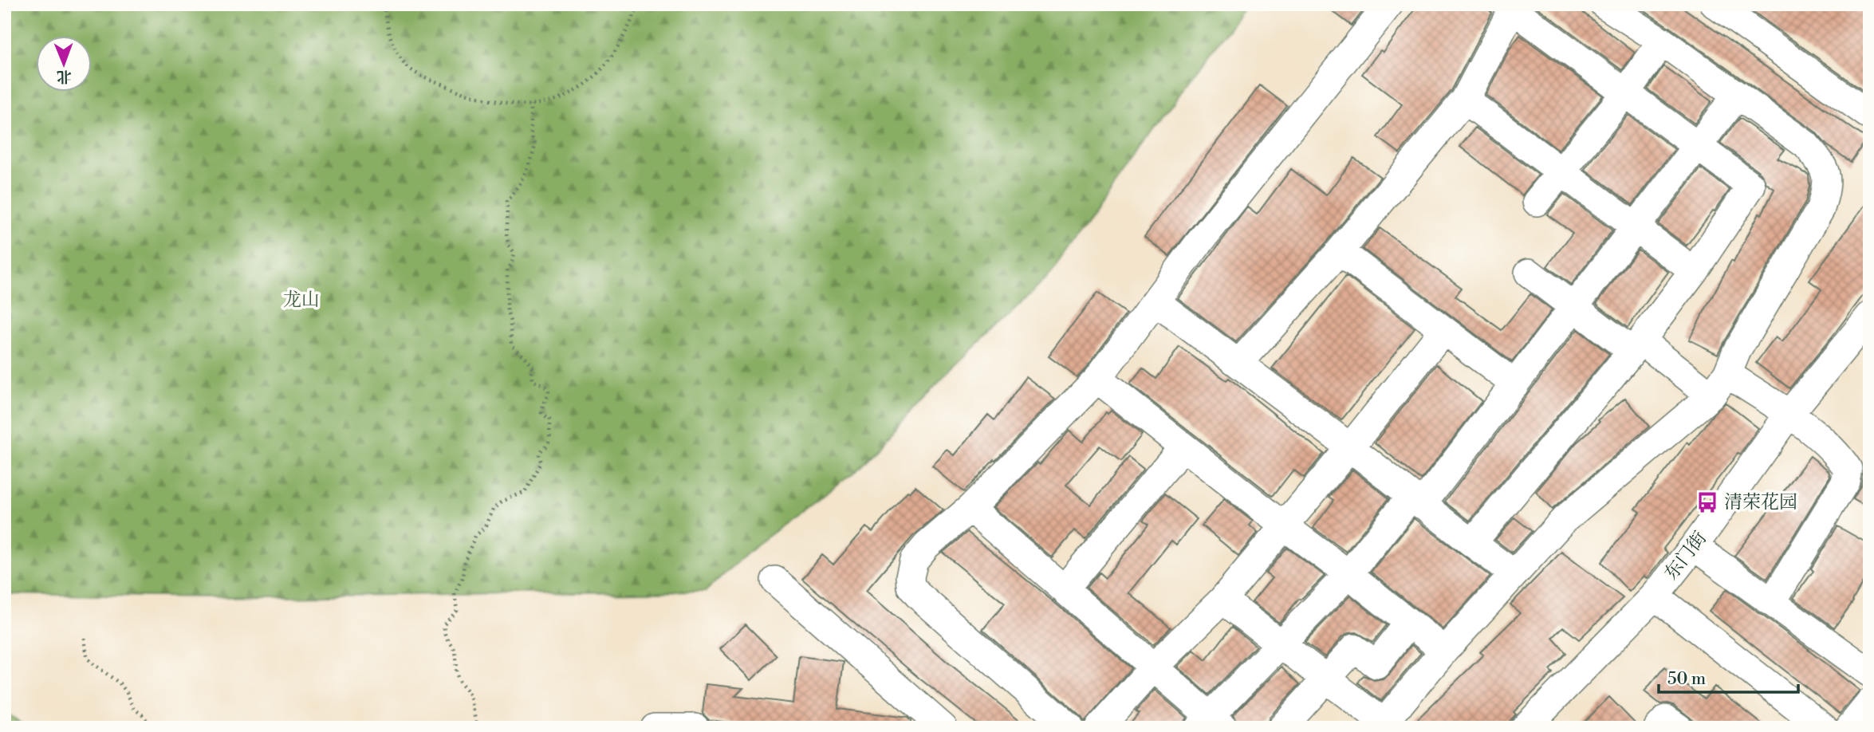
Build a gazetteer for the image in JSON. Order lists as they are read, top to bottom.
{
  "streets": {
    "street": ["东门街"]
  },
  "parks": ["龙山"],
  "places": {
    "bus stop": ["清荣花园"]
  },
  "scale_bar": "50 m",
  "north": "bottom"
}
